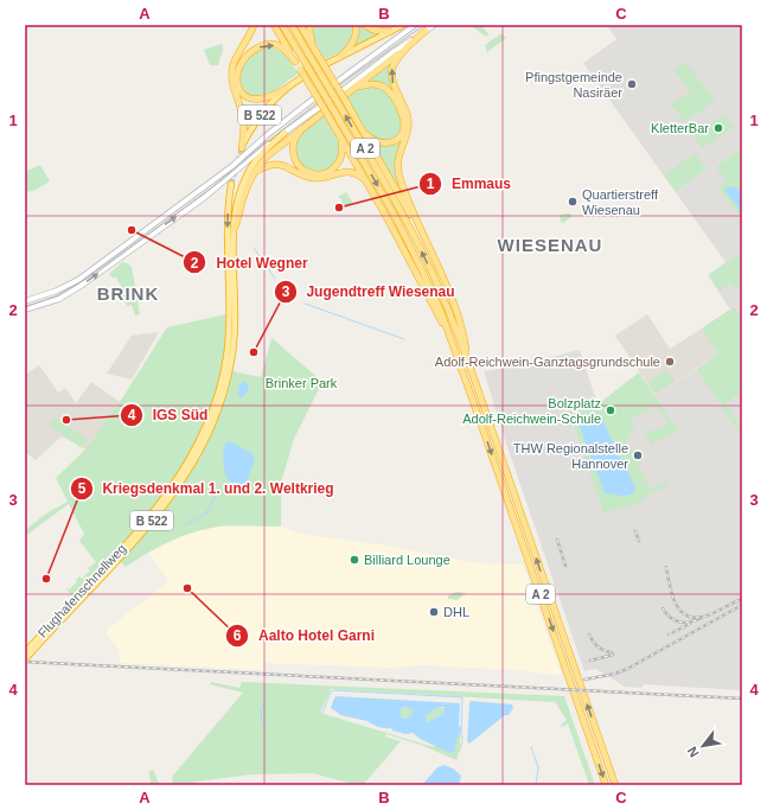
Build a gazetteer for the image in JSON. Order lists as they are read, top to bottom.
{
  "streets": {
    "highway": ["B 522", "A 2", "Flughafenschnellweg"]
  },
  "crossings": [
    ["B 522", "Flughafenschnellweg"]
  ],
  "districts": ["WIESENAU", "BRINK"],
  "parks": ["Brinker Park"],
  "places": [
    "Pfingstgemeinde Nasiräer",
    "KletterBar",
    "Quartierstreff Wiesenau",
    "Emmaus",
    "Hotel Wegner",
    "Jugendtreff Wiesenau",
    "Adolf-Reichwein-Ganztagsgrundschule",
    "Bolzplatz Adolf-Reichwein-Schule",
    "IGS Süd",
    "THW Regionalstelle Hannover",
    "Billiard Lounge",
    "Kriegsdenkmal 1. und 2. Weltkrieg",
    "Aalto Hotel Garni",
    "DHL"
  ],
  "north": "bottom left",
  "grid": {
    "columns": ["A", "B", "C"],
    "rows": [
      "1",
      "2",
      "3",
      "4"
    ]
  }
}
